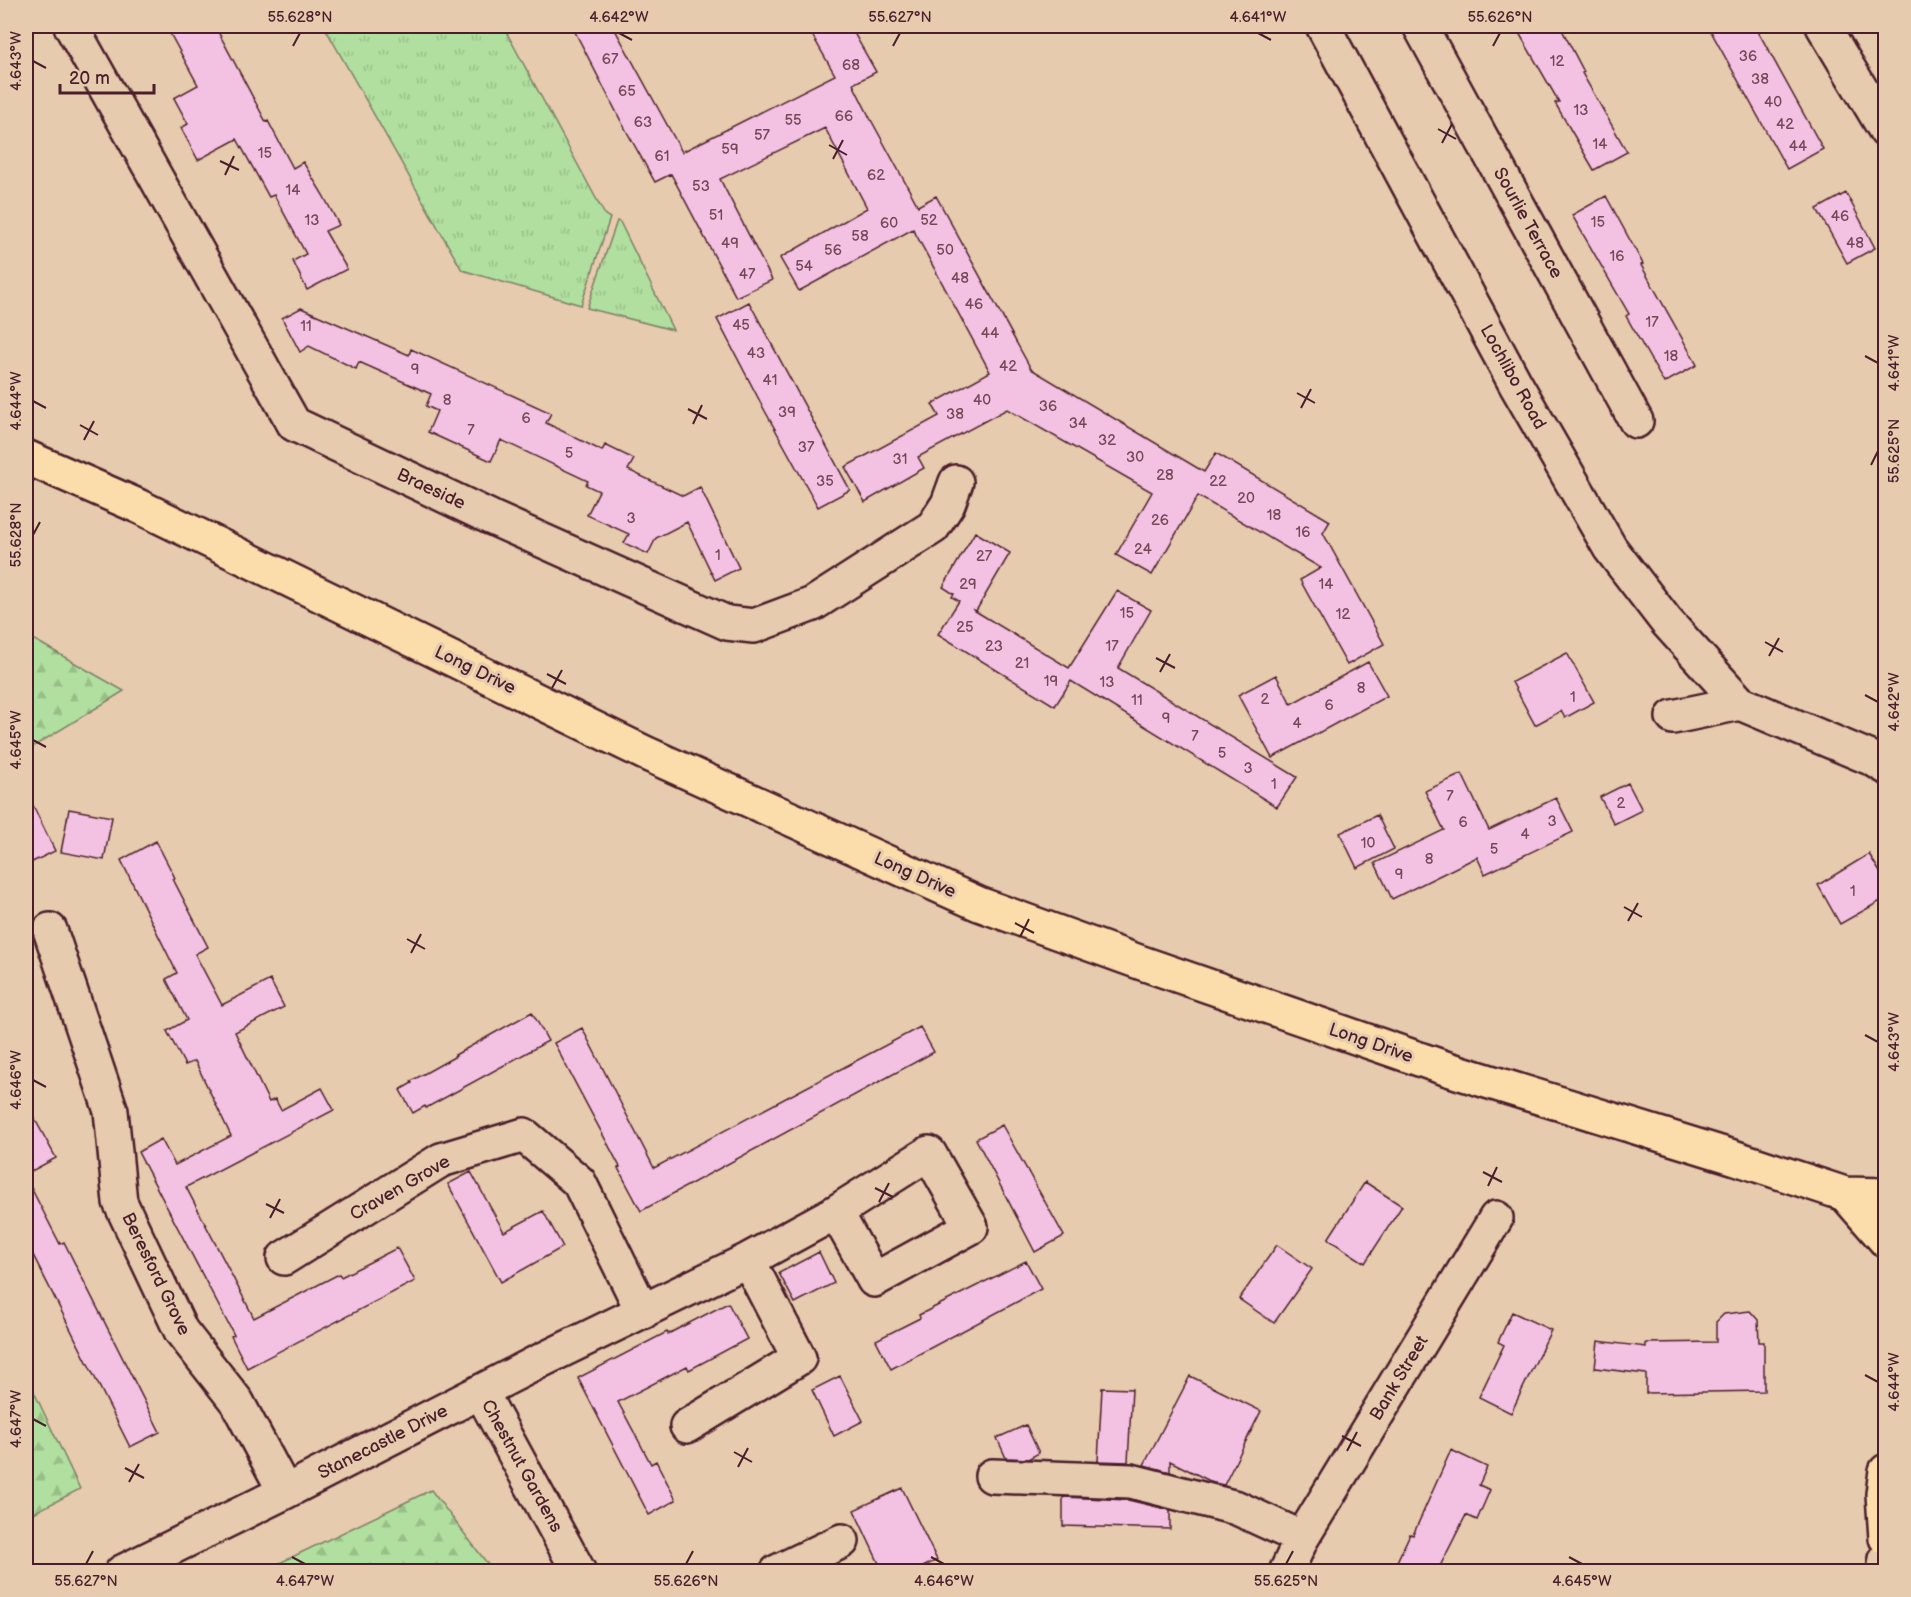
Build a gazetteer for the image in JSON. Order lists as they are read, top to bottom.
{
  "streets": {
    "main road": ["Long Drive"],
    "street": [
      "Sourlie Terrace",
      "Lochlibo Road",
      "Braeside",
      "Craven Grove",
      "Beresford Grove",
      "Bank Street",
      "Stanecastle Drive",
      "Chestnut Gardens"
    ]
  },
  "crossings": [
    ["Craven Grove", "Stanecastle Drive"],
    ["Beresford Grove", "Stanecastle Drive"],
    ["Stanecastle Drive", "Chestnut Gardens"]
  ],
  "house_numbers": [
    "36",
    "67",
    "12",
    "68",
    "38",
    "65",
    "40",
    "13",
    "66",
    "55",
    "63",
    "42",
    "57",
    "14",
    "44",
    "59",
    "15",
    "61",
    "62",
    "53",
    "14",
    "51",
    "46",
    "13",
    "52",
    "15",
    "60",
    "58",
    "49",
    "48",
    "56",
    "50",
    "16",
    "54",
    "47",
    "48",
    "46",
    "17",
    "45",
    "11",
    "44",
    "43",
    "18",
    "42",
    "9",
    "41",
    "8",
    "40",
    "36",
    "39",
    "38",
    "6",
    "34",
    "7",
    "32",
    "37",
    "5",
    "30",
    "31",
    "28",
    "35",
    "22",
    "20",
    "18",
    "3",
    "26",
    "16",
    "24",
    "1",
    "27",
    "29",
    "14",
    "15",
    "12",
    "25",
    "23",
    "17",
    "21",
    "19",
    "13",
    "8",
    "1",
    "2",
    "11",
    "6",
    "9",
    "4",
    "7",
    "5",
    "3",
    "1",
    "7",
    "2",
    "3",
    "6",
    "4",
    "10",
    "5",
    "8",
    "9",
    "1"
  ],
  "scale_bar": "20 m",
  "coordinates": [
    "55.628°N",
    "4.642°W",
    "55.627°N",
    "4.641°W",
    "55.626°N",
    "4.643°W",
    "4.644°W",
    "55.625°N",
    "4.645°W",
    "4.646°W",
    "4.647°W"
  ]
}
